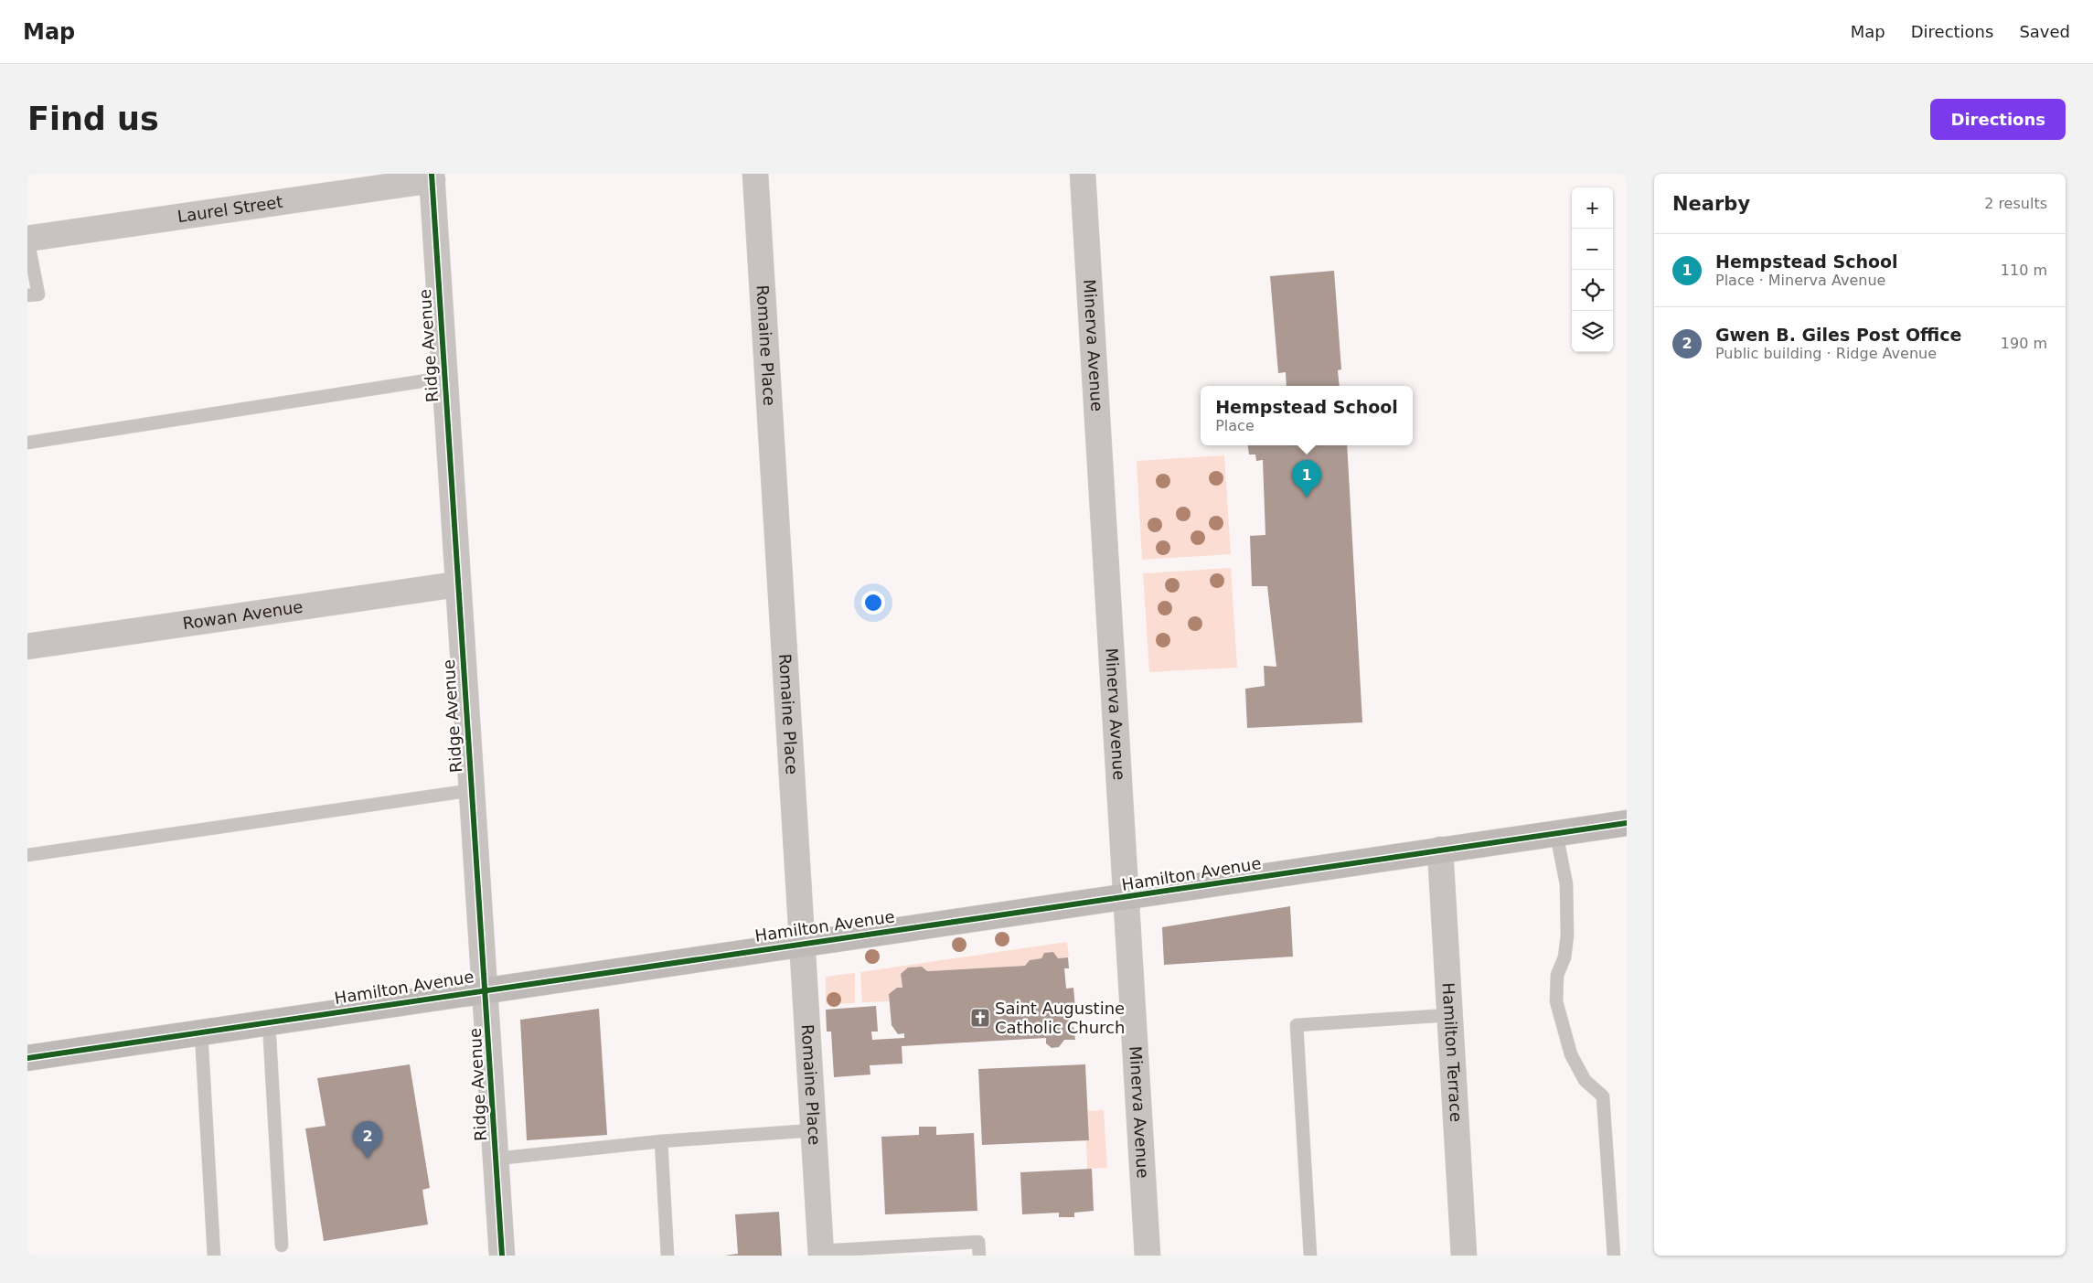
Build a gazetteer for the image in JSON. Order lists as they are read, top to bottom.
{
  "streets": {
    "street": [
      "Laurel Street",
      "Romaine Place",
      "Minerva Avenue",
      "Ridge Avenue",
      "Rowan Avenue",
      "Hamilton Avenue",
      "Hamilton Terrace"
    ]
  },
  "crossings": [
    ["Laurel Street", "Ridge Avenue"],
    ["Romaine Place", "Hamilton Avenue"],
    ["Minerva Avenue", "Hamilton Avenue"],
    ["Ridge Avenue", "Rowan Avenue"],
    ["Ridge Avenue", "Hamilton Avenue"],
    ["Hamilton Avenue", "Hamilton Terrace"]
  ],
  "places": {
    "church": ["Saint Augustine Catholic Church"]
  },
  "page": {
    "header": "Map",
    "nav": ["Map", "Directions", "Saved"],
    "buttons": "Directions",
    "title": "Find us",
    "heading": ["Nearby", "2 results"],
    "map_buttons": ["+", "−"],
    "list": [
      {
        "mark": "1",
        "name": "Hempstead School",
        "note": "Place · Minerva Avenue",
        "value": "110 m"
      },
      {
        "mark": "2",
        "name": "Gwen B. Giles Post Office",
        "note": "Public building · Ridge Avenue",
        "value": "190 m"
      }
    ],
    "popup": ["Hempstead School", "Place"],
    "pins": ["1", "2"]
  }
}
